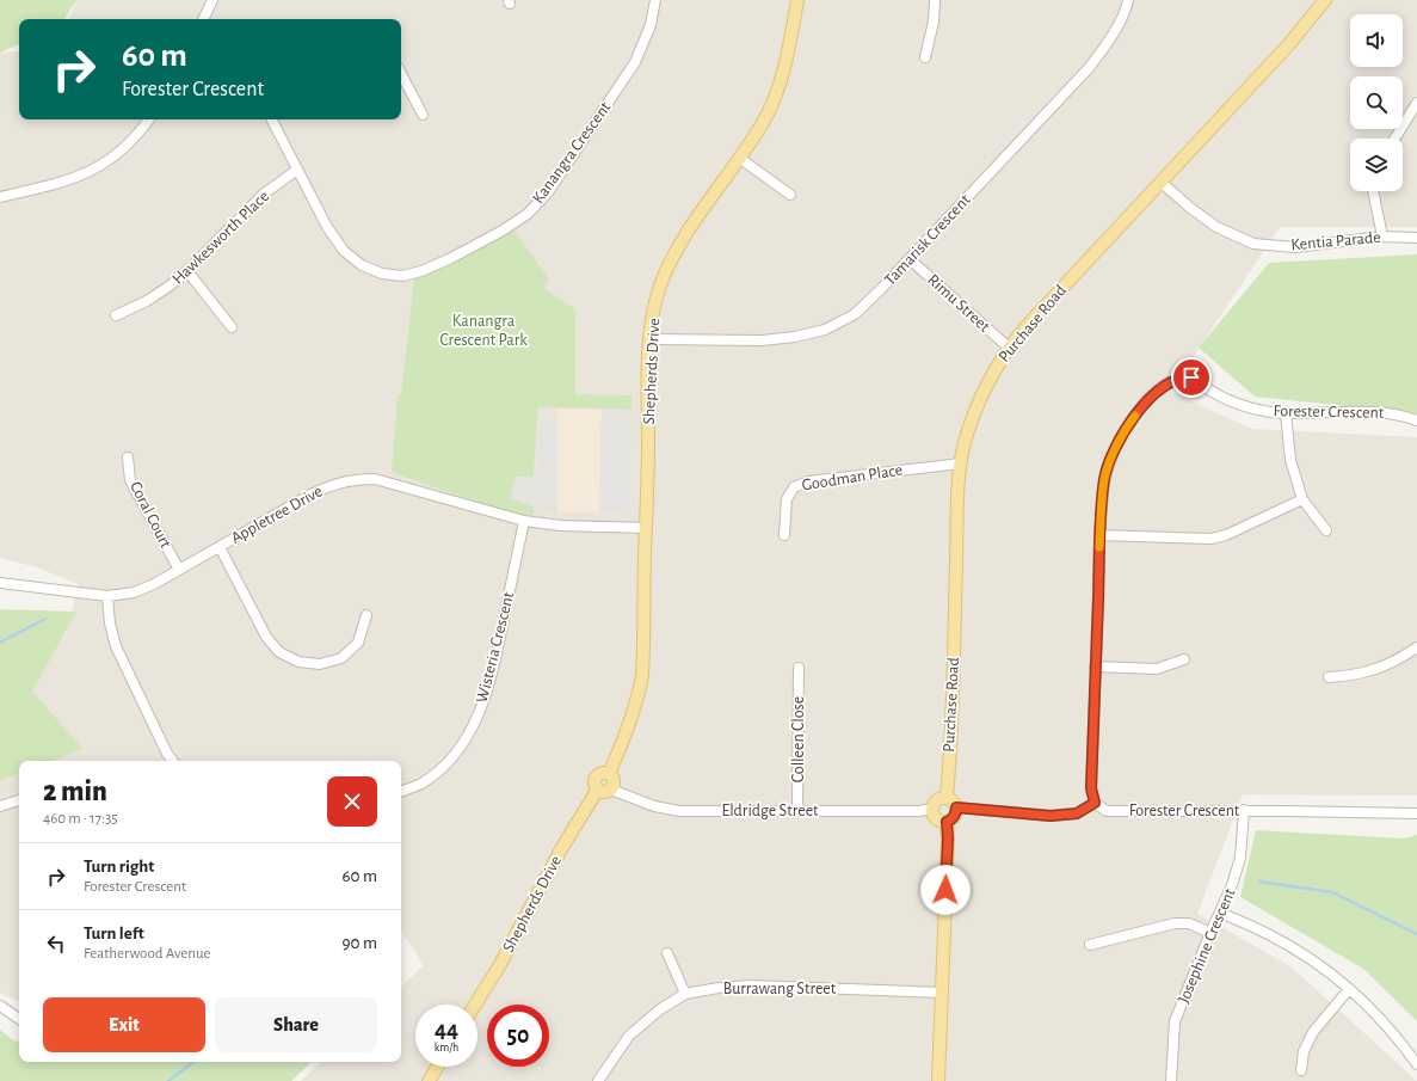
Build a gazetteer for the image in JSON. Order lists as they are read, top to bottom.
{
  "streets": {
    "main road": ["Purchase Road", "Shepherds Drive"],
    "street": [
      "Kanangra Crescent",
      "Hawkesworth Place",
      "Tamarisk Crescent",
      "Kentia Parade",
      "Rimu Street",
      "Forester Crescent",
      "Goodman Place",
      "Coral Court",
      "Appletree Drive",
      "Wisteria Crescent",
      "Colleen Close",
      "Eldridge Street",
      "Josephine Crescent",
      "Burrawang Street"
    ]
  },
  "crossings": [
    ["Kanangra Crescent", "Hawkesworth Place"],
    ["Tamarisk Crescent", "Rimu Street"],
    ["Tamarisk Crescent", "Shepherds Drive"],
    ["Kentia Parade", "Purchase Road"],
    ["Rimu Street", "Purchase Road"],
    ["Purchase Road", "Goodman Place"],
    ["Purchase Road", "Eldridge Street"],
    ["Shepherds Drive", "Appletree Drive"],
    ["Shepherds Drive", "Eldridge Street"],
    ["Forester Crescent", "Josephine Crescent"],
    ["Coral Court", "Appletree Drive"],
    ["Appletree Drive", "Wisteria Crescent"],
    ["Colleen Close", "Eldridge Street"]
  ],
  "parks": ["Kanangra Crescent Park"],
  "page": {
    "turn": ["60 m", "Forester Crescent"],
    "heading": ["2 min", "460 m · 17:35"],
    "list": [
      {
        "name": "Turn right",
        "note": "Forester Crescent",
        "value": "60 m"
      },
      {
        "name": "Turn left",
        "note": "Featherwood Avenue",
        "value": "90 m"
      }
    ],
    "buttons": ["Exit", "Share"],
    "speed": "44 km/h",
    "limit": "50"
  }
}
